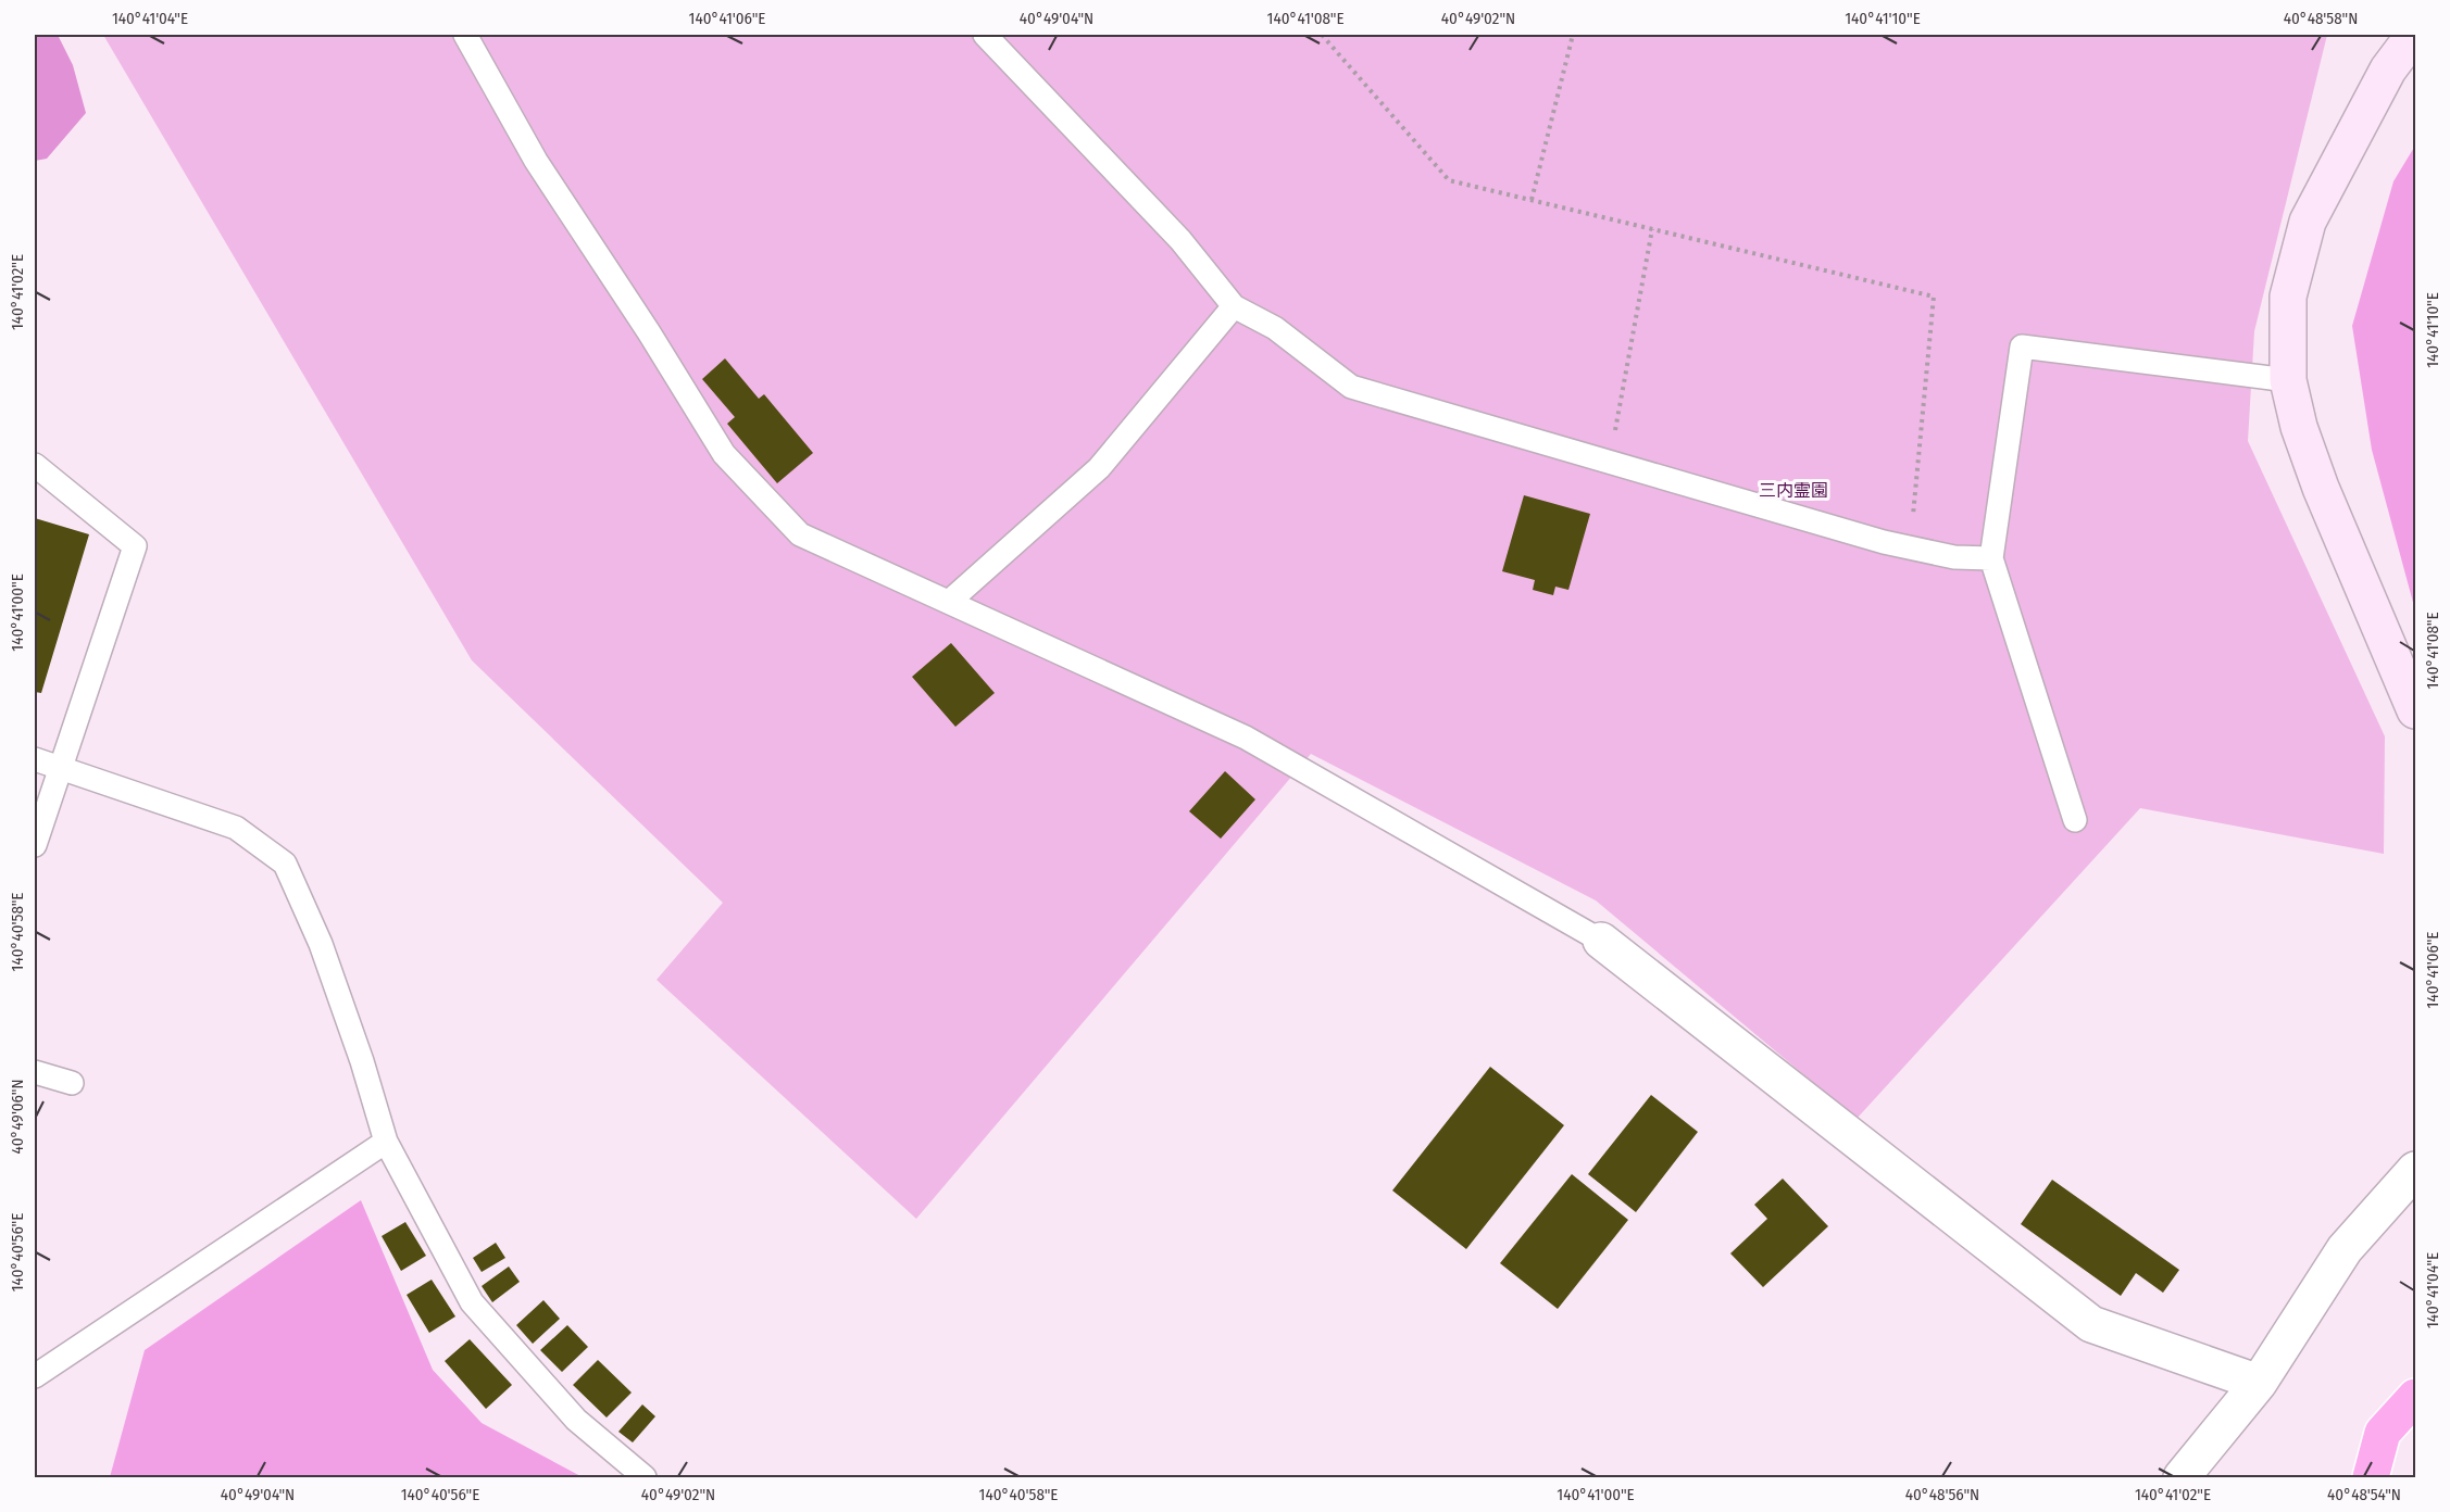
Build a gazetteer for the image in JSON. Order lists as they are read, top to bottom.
{
  "parks": ["三内霊園"],
  "coordinates": [
    "140°41'04\"E",
    "140°41'06\"E",
    "40°49'04\"N",
    "140°41'08\"E",
    "40°49'02\"N",
    "140°41'10\"E",
    "40°48'58\"N",
    "140°41'02\"E",
    "140°41'00\"E",
    "140°40'58\"E",
    "40°49'06\"N",
    "140°40'56\"E",
    "40°48'56\"N",
    "40°48'54\"N"
  ]
}
